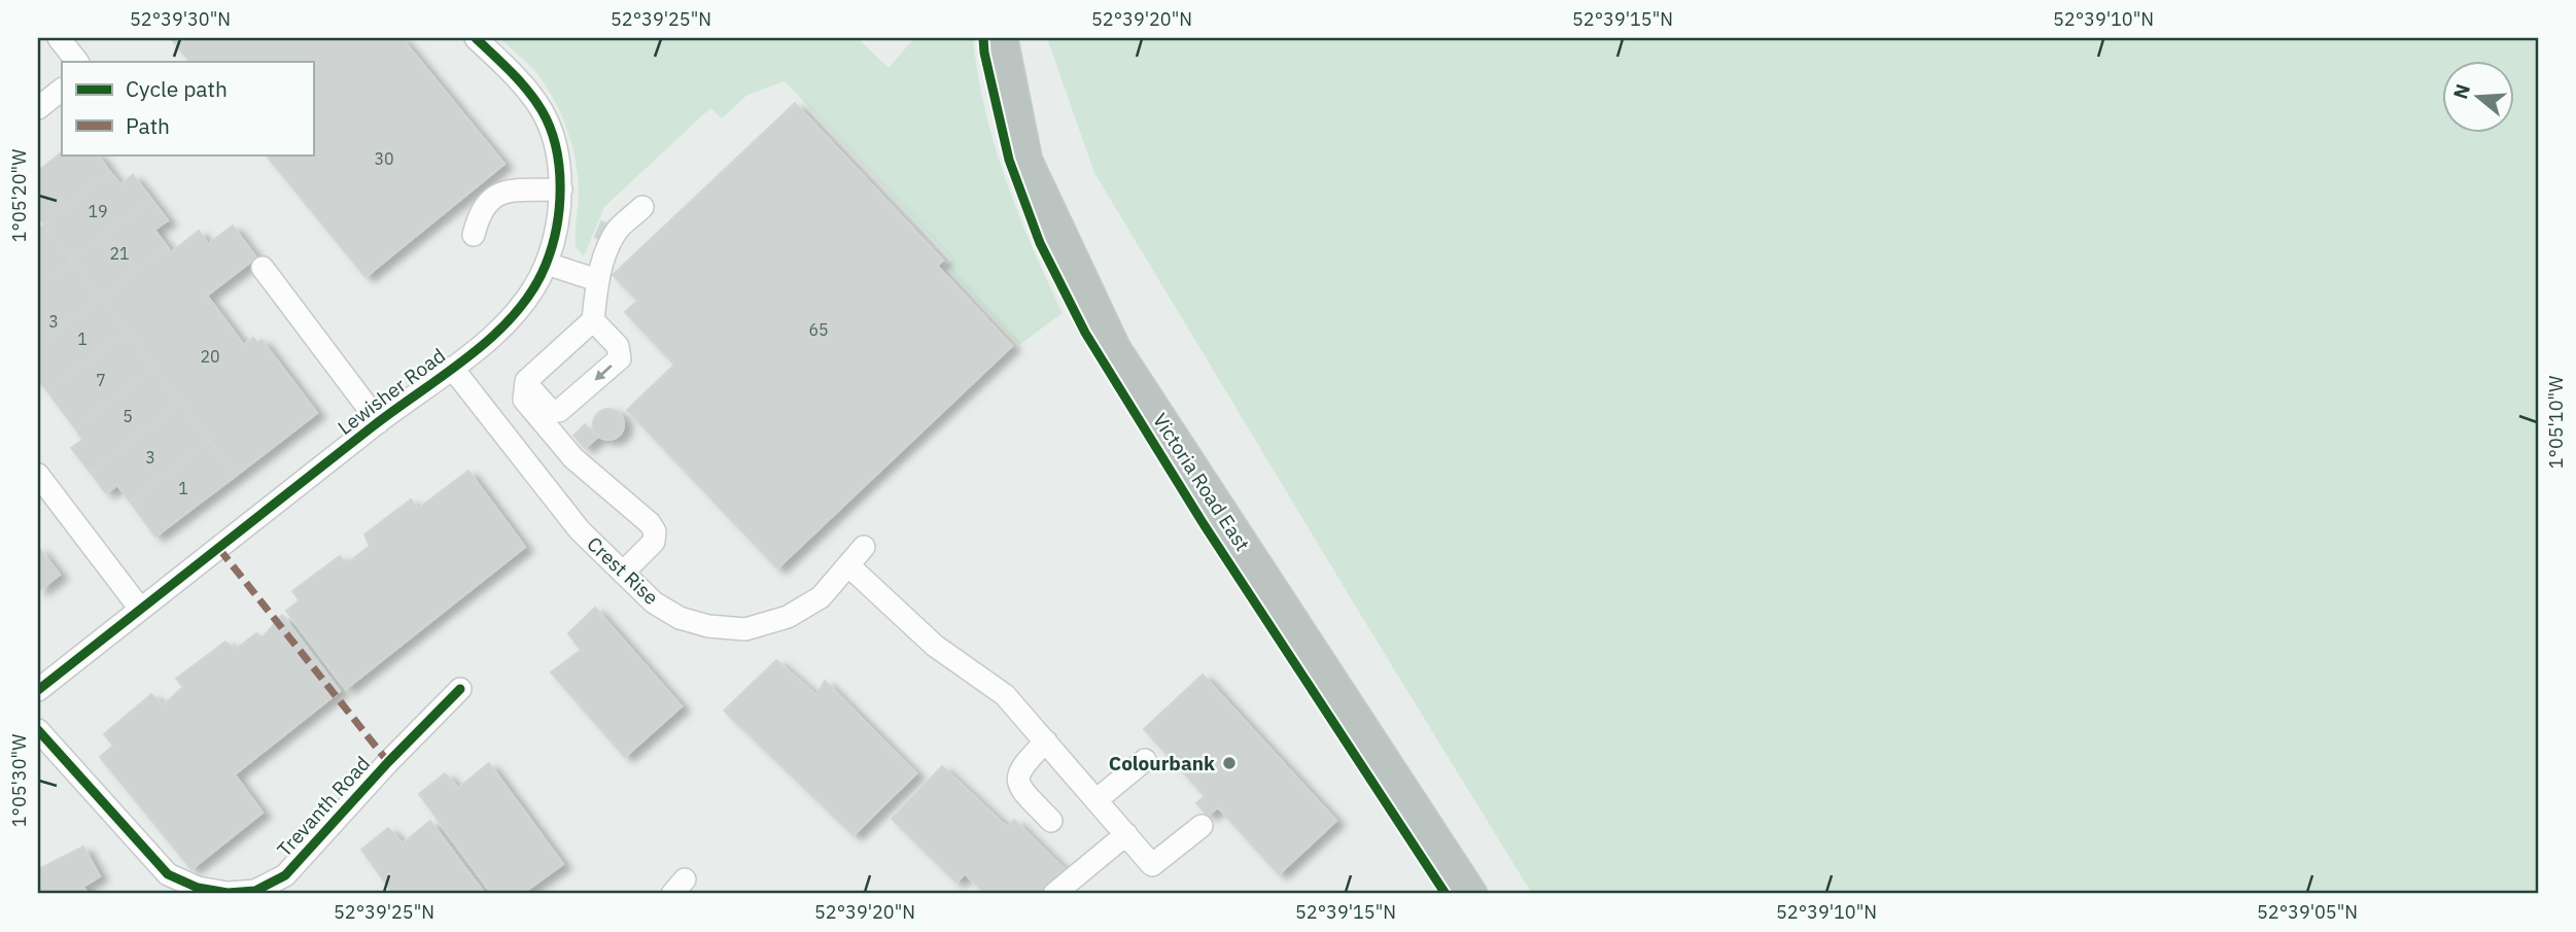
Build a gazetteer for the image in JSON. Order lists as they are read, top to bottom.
{
  "streets": {
    "highway": ["Victoria Road East"],
    "street": ["Lewisher Road", "Crest Rise", "Trevanth Road"]
  },
  "crossings": [
    ["Lewisher Road", "Crest Rise"]
  ],
  "places": ["Colourbank"],
  "house_numbers": [
    "30",
    "19",
    "21",
    "3",
    "65",
    "1",
    "20",
    "7",
    "5",
    "3",
    "1"
  ],
  "legend": ["Cycle path", "Path"],
  "north": "left",
  "coordinates": [
    "52°39'30\"N",
    "52°39'25\"N",
    "52°39'20\"N",
    "52°39'15\"N",
    "52°39'10\"N",
    "1°05'20\"W",
    "1°05'10\"W",
    "1°05'30\"W",
    "52°39'05\"N"
  ]
}
